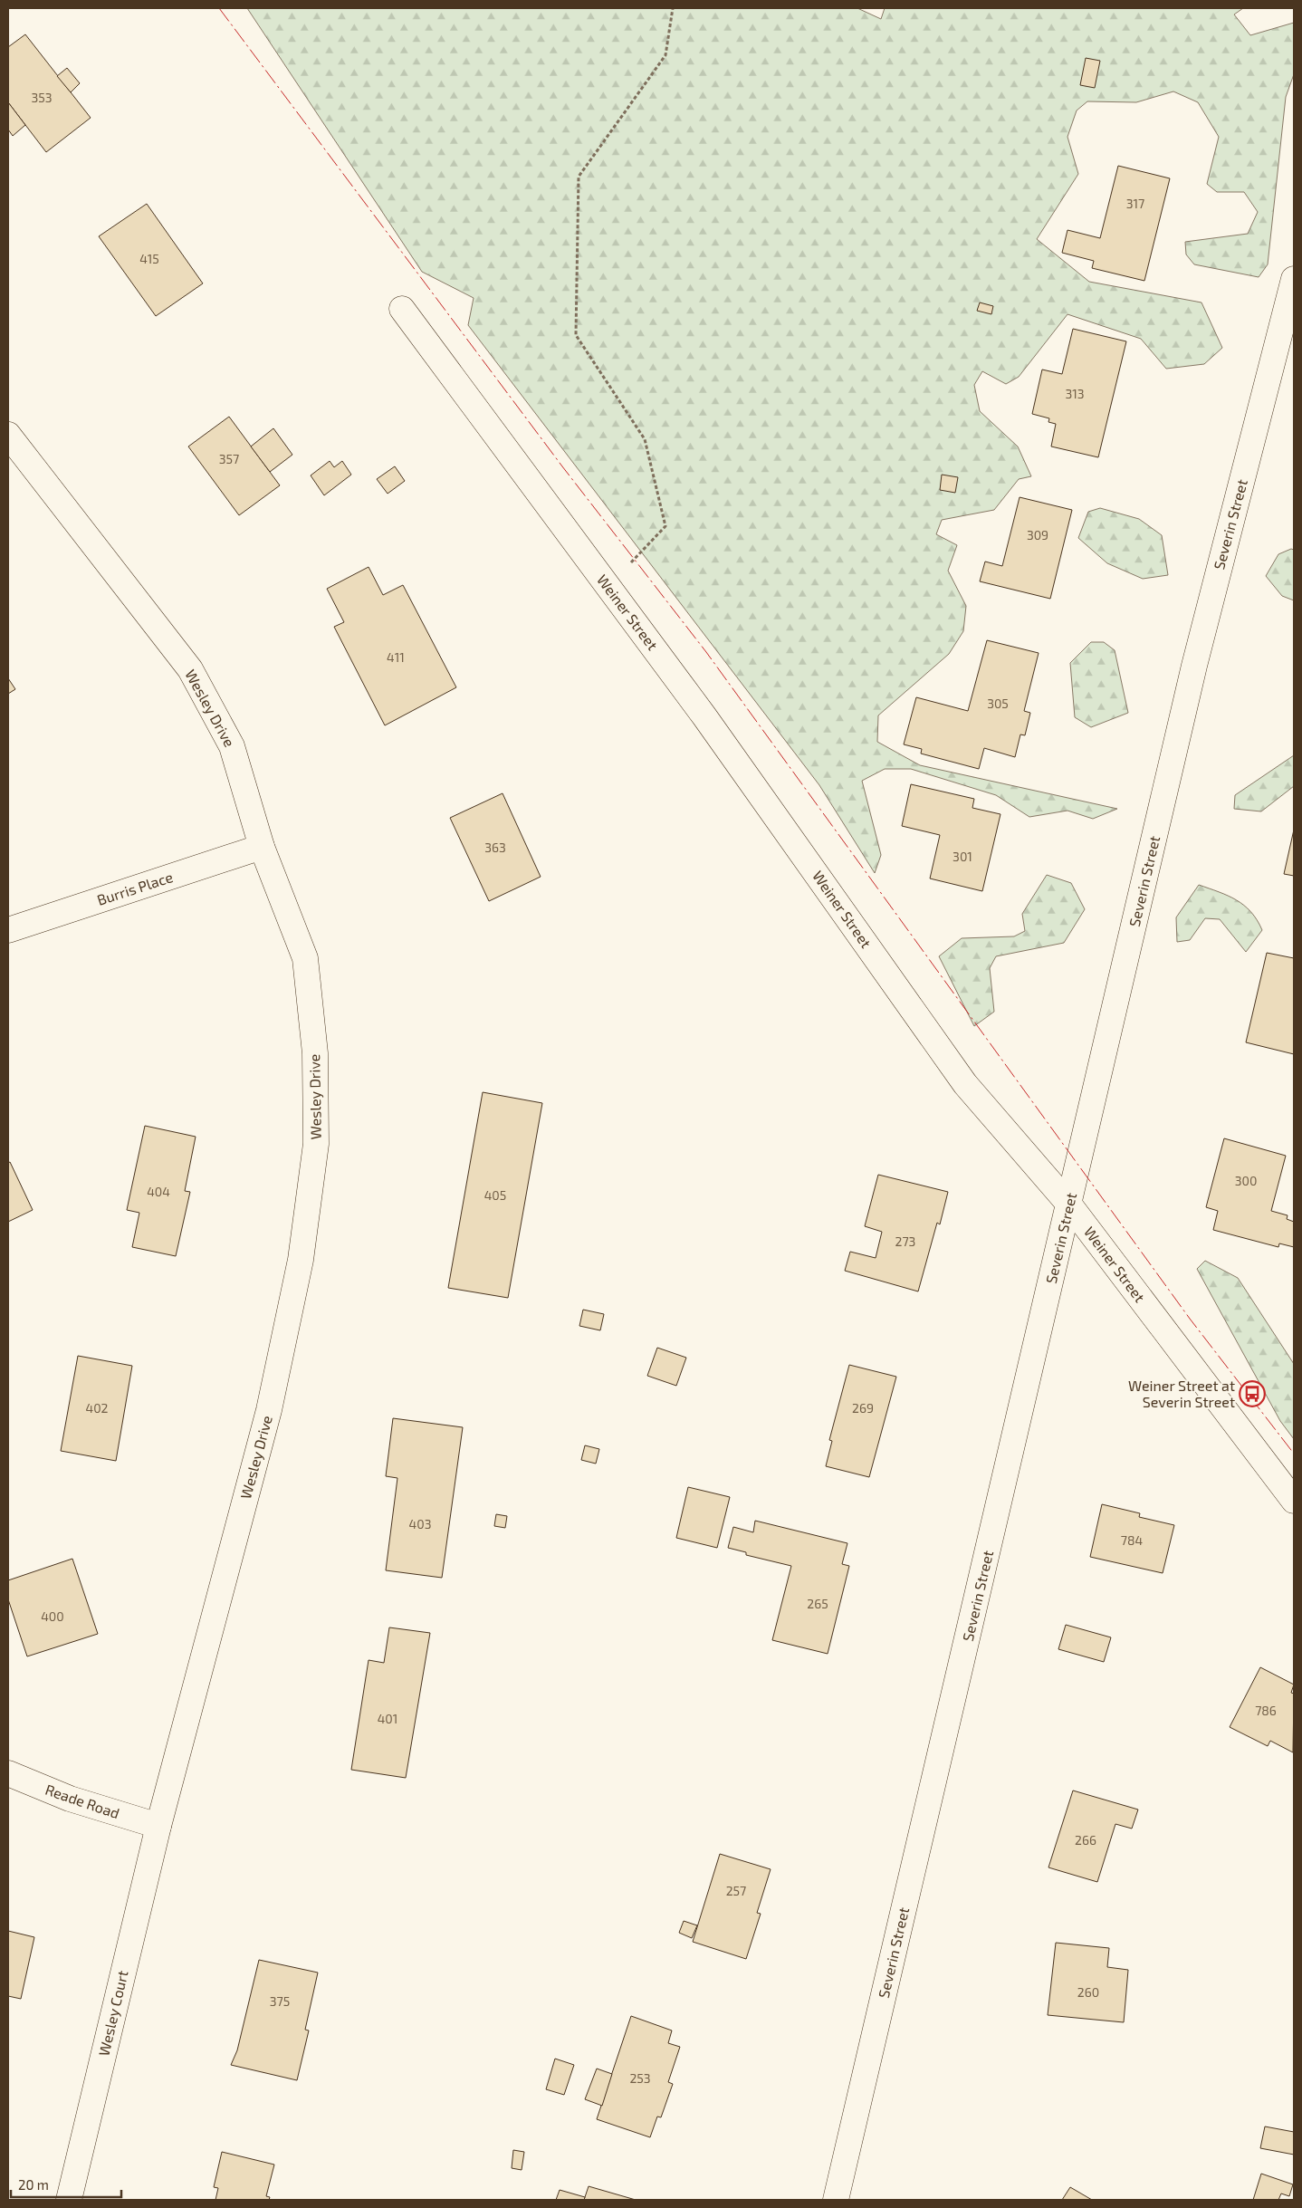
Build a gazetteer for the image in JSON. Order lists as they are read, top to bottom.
{
  "streets": {
    "street": [
      "Severin Street",
      "Weiner Street",
      "Wesley Drive",
      "Burris Place",
      "Reade Road",
      "Wesley Court"
    ]
  },
  "crossings": [
    ["Severin Street", "Weiner Street"],
    ["Wesley Drive", "Burris Place"],
    ["Wesley Drive", "Reade Road"],
    ["Wesley Drive", "Wesley Court"],
    ["Reade Road", "Wesley Court"]
  ],
  "places": {
    "bus stop": ["Weiner Street at Severin Street"]
  },
  "house_numbers": [
    "353",
    "317",
    "415",
    "313",
    "357",
    "309",
    "411",
    "305",
    "363",
    "301",
    "300",
    "404",
    "405",
    "273",
    "402",
    "269",
    "403",
    "784",
    "265",
    "400",
    "786",
    "401",
    "266",
    "257",
    "260",
    "375",
    "253"
  ],
  "scale_bar": "20 m"
}
